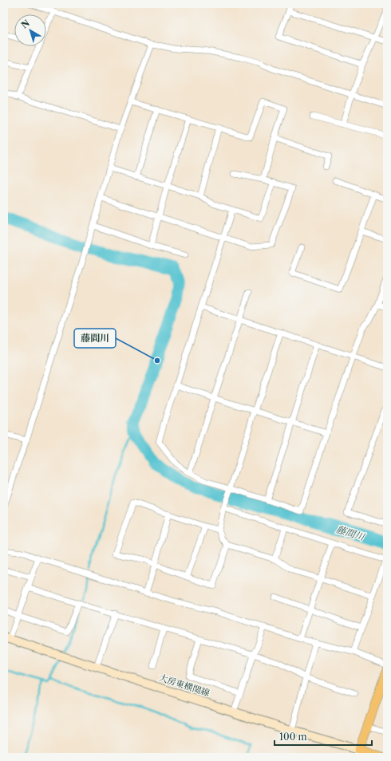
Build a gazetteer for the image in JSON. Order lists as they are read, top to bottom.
{
  "streets": {
    "main road": ["大房東横関線"]
  },
  "water": ["藤間川"],
  "places": ["藤間川"],
  "scale_bar": "100 m",
  "north": "top left"
}
